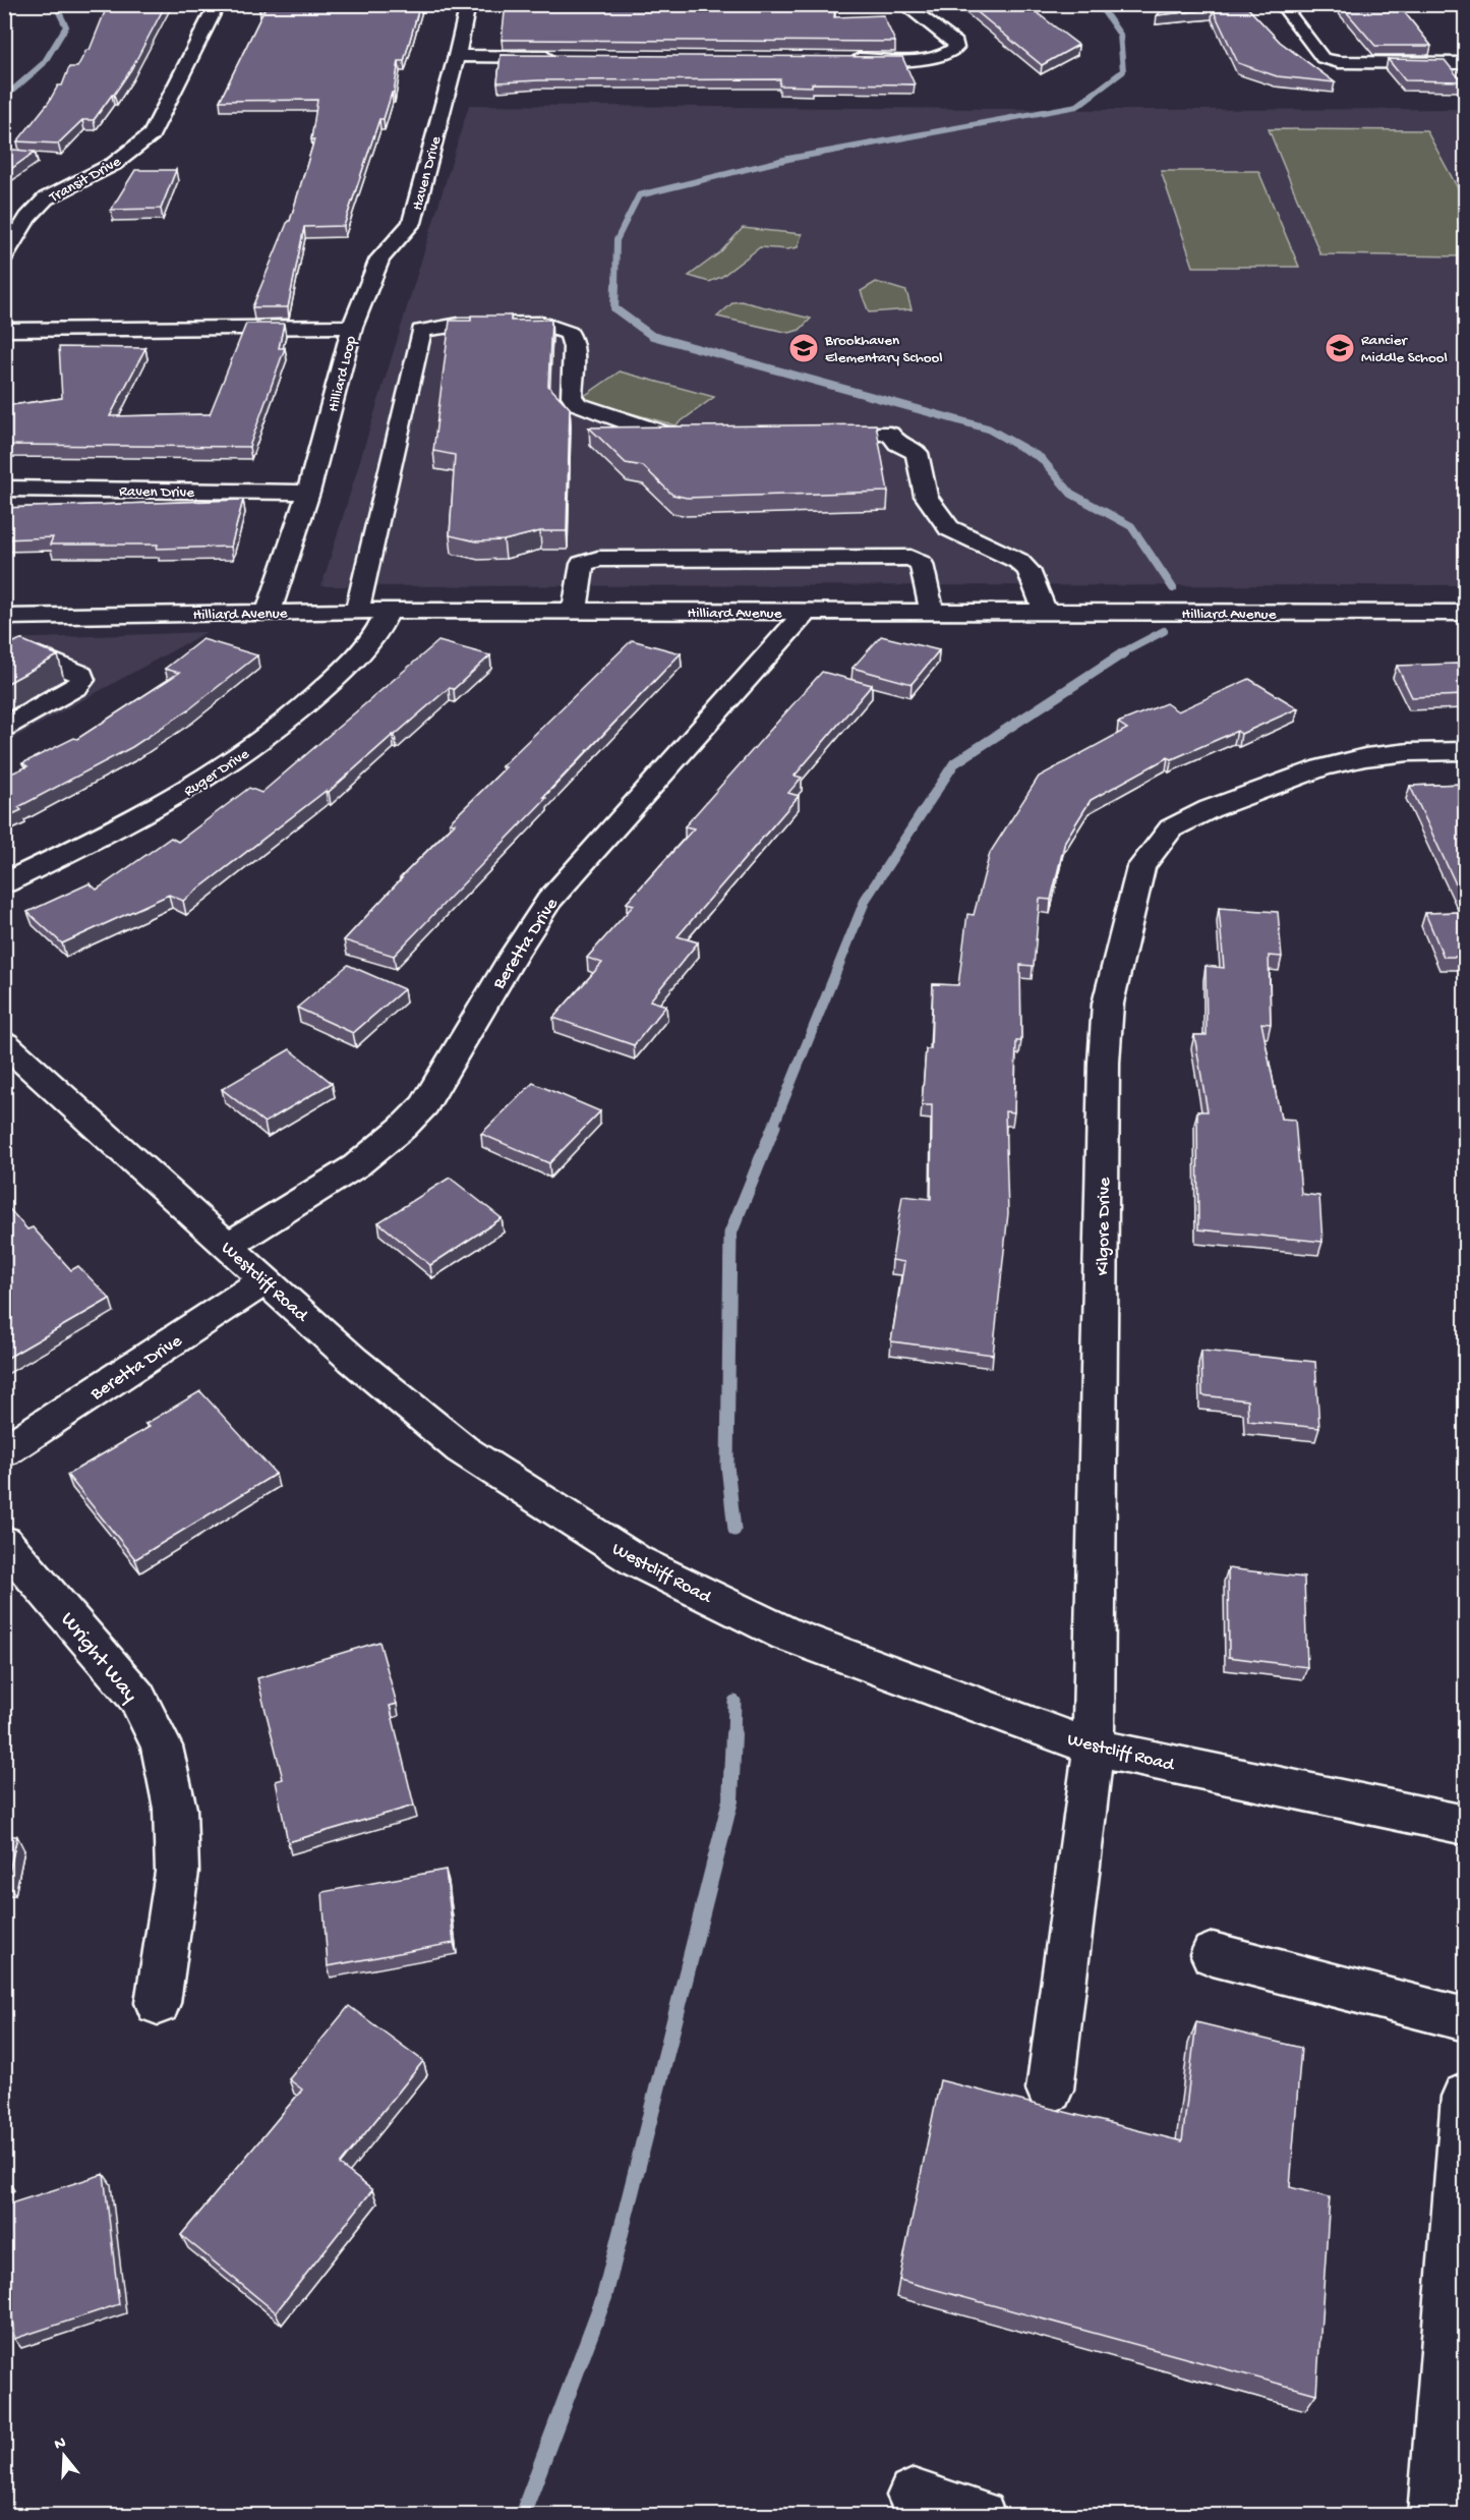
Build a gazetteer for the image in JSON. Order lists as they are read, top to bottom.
{
  "streets": {
    "street": [
      "Haven Drive",
      "Transit Drive",
      "Hilliard Loop",
      "Raven Drive",
      "Hilliard Avenue",
      "Ruger Drive",
      "Beretta Drive",
      "Kilgore Drive",
      "Westcliff Road",
      "Wright Way"
    ]
  },
  "crossings": [
    ["Haven Drive", "Hilliard Loop"],
    ["Hilliard Loop", "Raven Drive"],
    ["Hilliard Loop", "Hilliard Avenue"],
    ["Hilliard Avenue", "Ruger Drive"],
    ["Hilliard Avenue", "Beretta Drive"],
    ["Beretta Drive", "Westcliff Road"],
    ["Kilgore Drive", "Westcliff Road"]
  ],
  "places": {
    "school or university": ["Brookhaven Elementary School", "Rancier Middle School"]
  },
  "north": "top"
}
